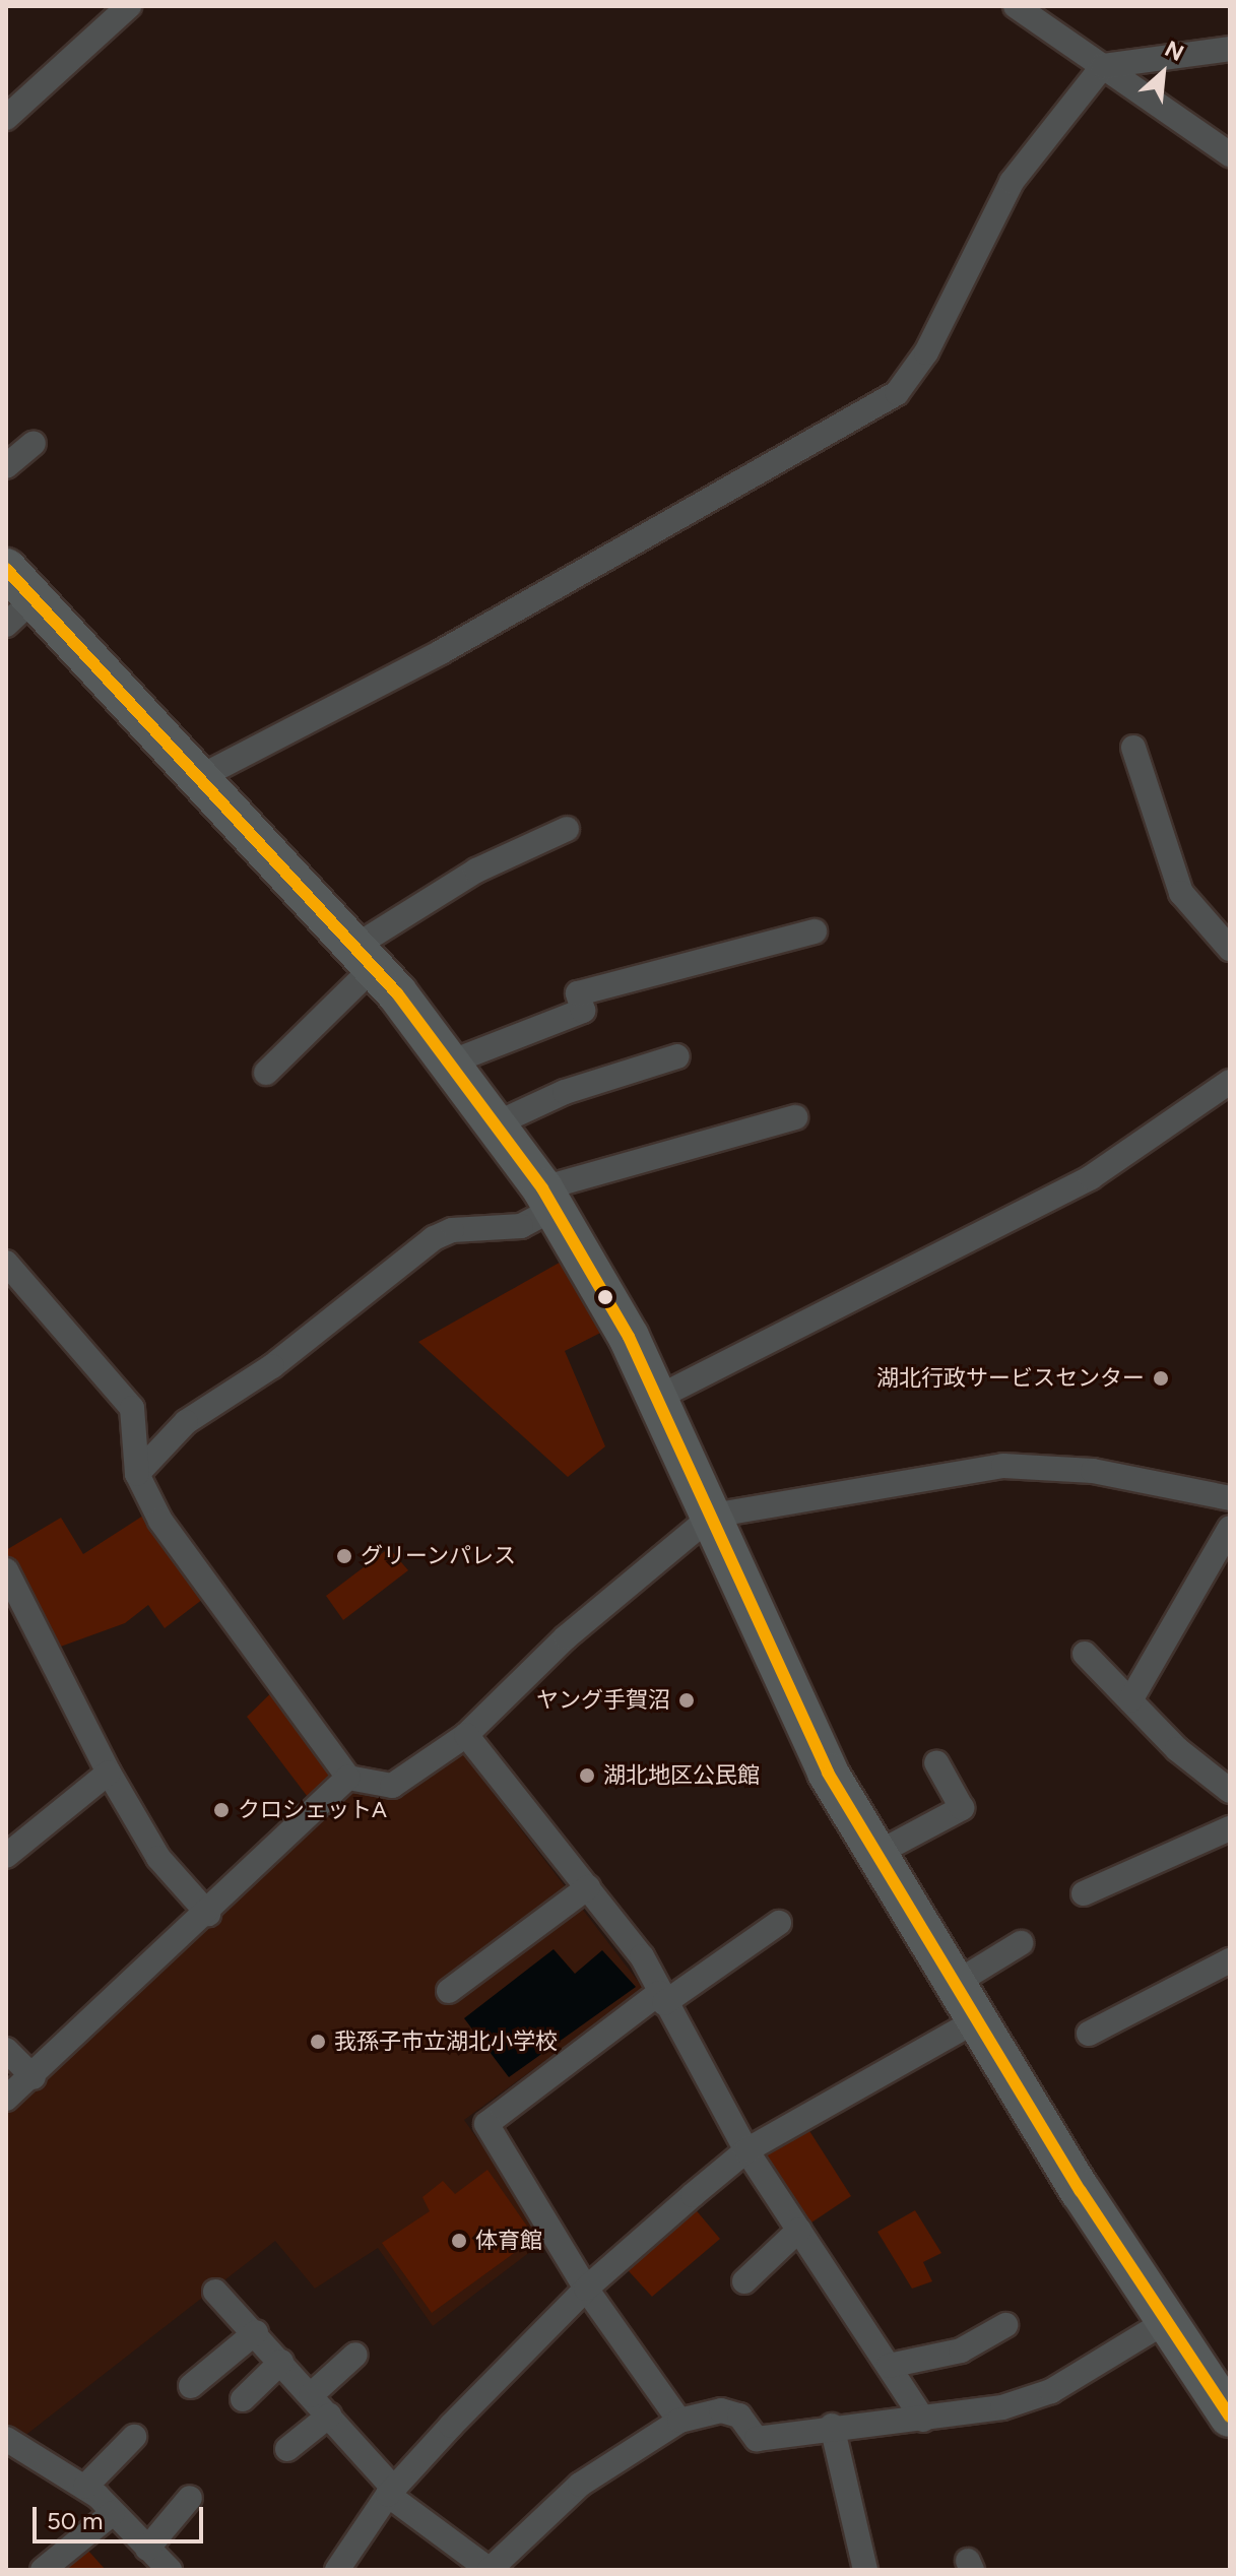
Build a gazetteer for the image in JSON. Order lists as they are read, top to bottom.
{
  "places": [
    "湖北行政サービスセンター",
    "グリーンパレス",
    "ヤング手賀沼",
    "湖北地区公民館",
    "クロシェットA",
    "我孫子市立湖北小学校",
    "体育館"
  ],
  "scale_bar": "50 m",
  "north": "top right"
}
